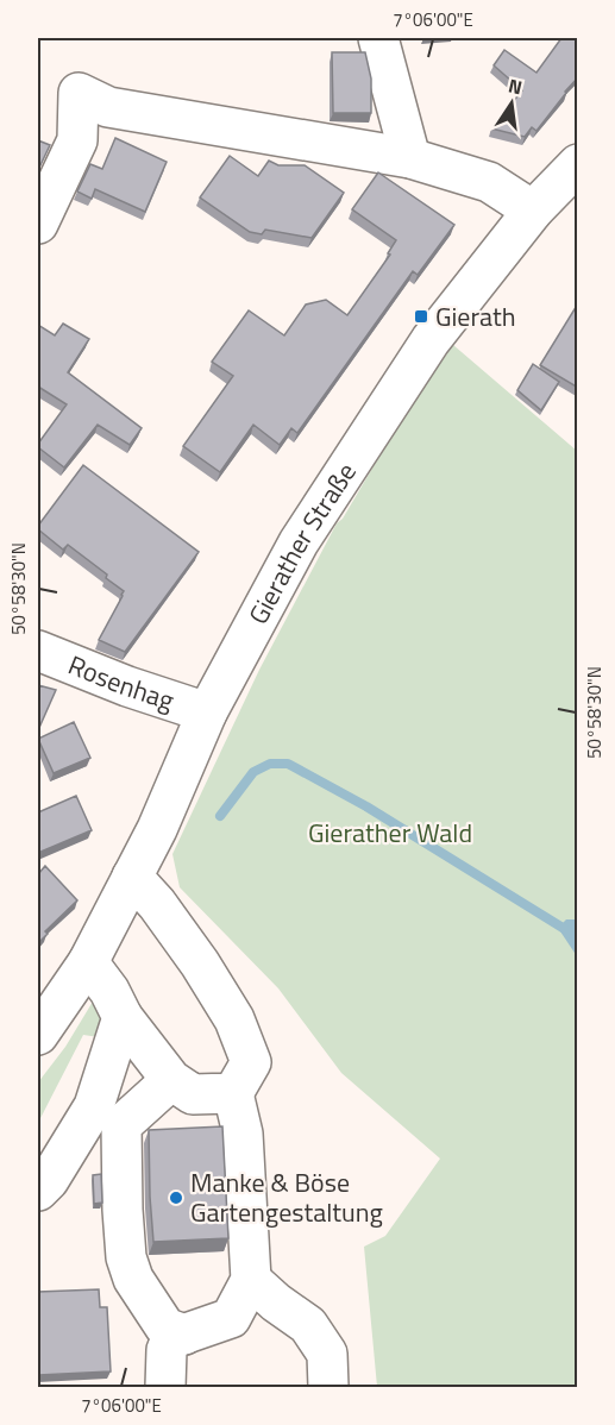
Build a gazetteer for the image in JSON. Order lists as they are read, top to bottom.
{
  "streets": {
    "street": ["Gierather Straße", "Rosenhag"]
  },
  "crossings": [
    ["Gierather Straße", "Rosenhag"]
  ],
  "parks": ["Gierather Wald"],
  "places": {
    "transit": ["Gierath"],
    "other": ["Manke & Böse Gartengestaltung"]
  },
  "north": "top",
  "coordinates": ["7°06'00\"E", "50°58'30\"N"]
}
